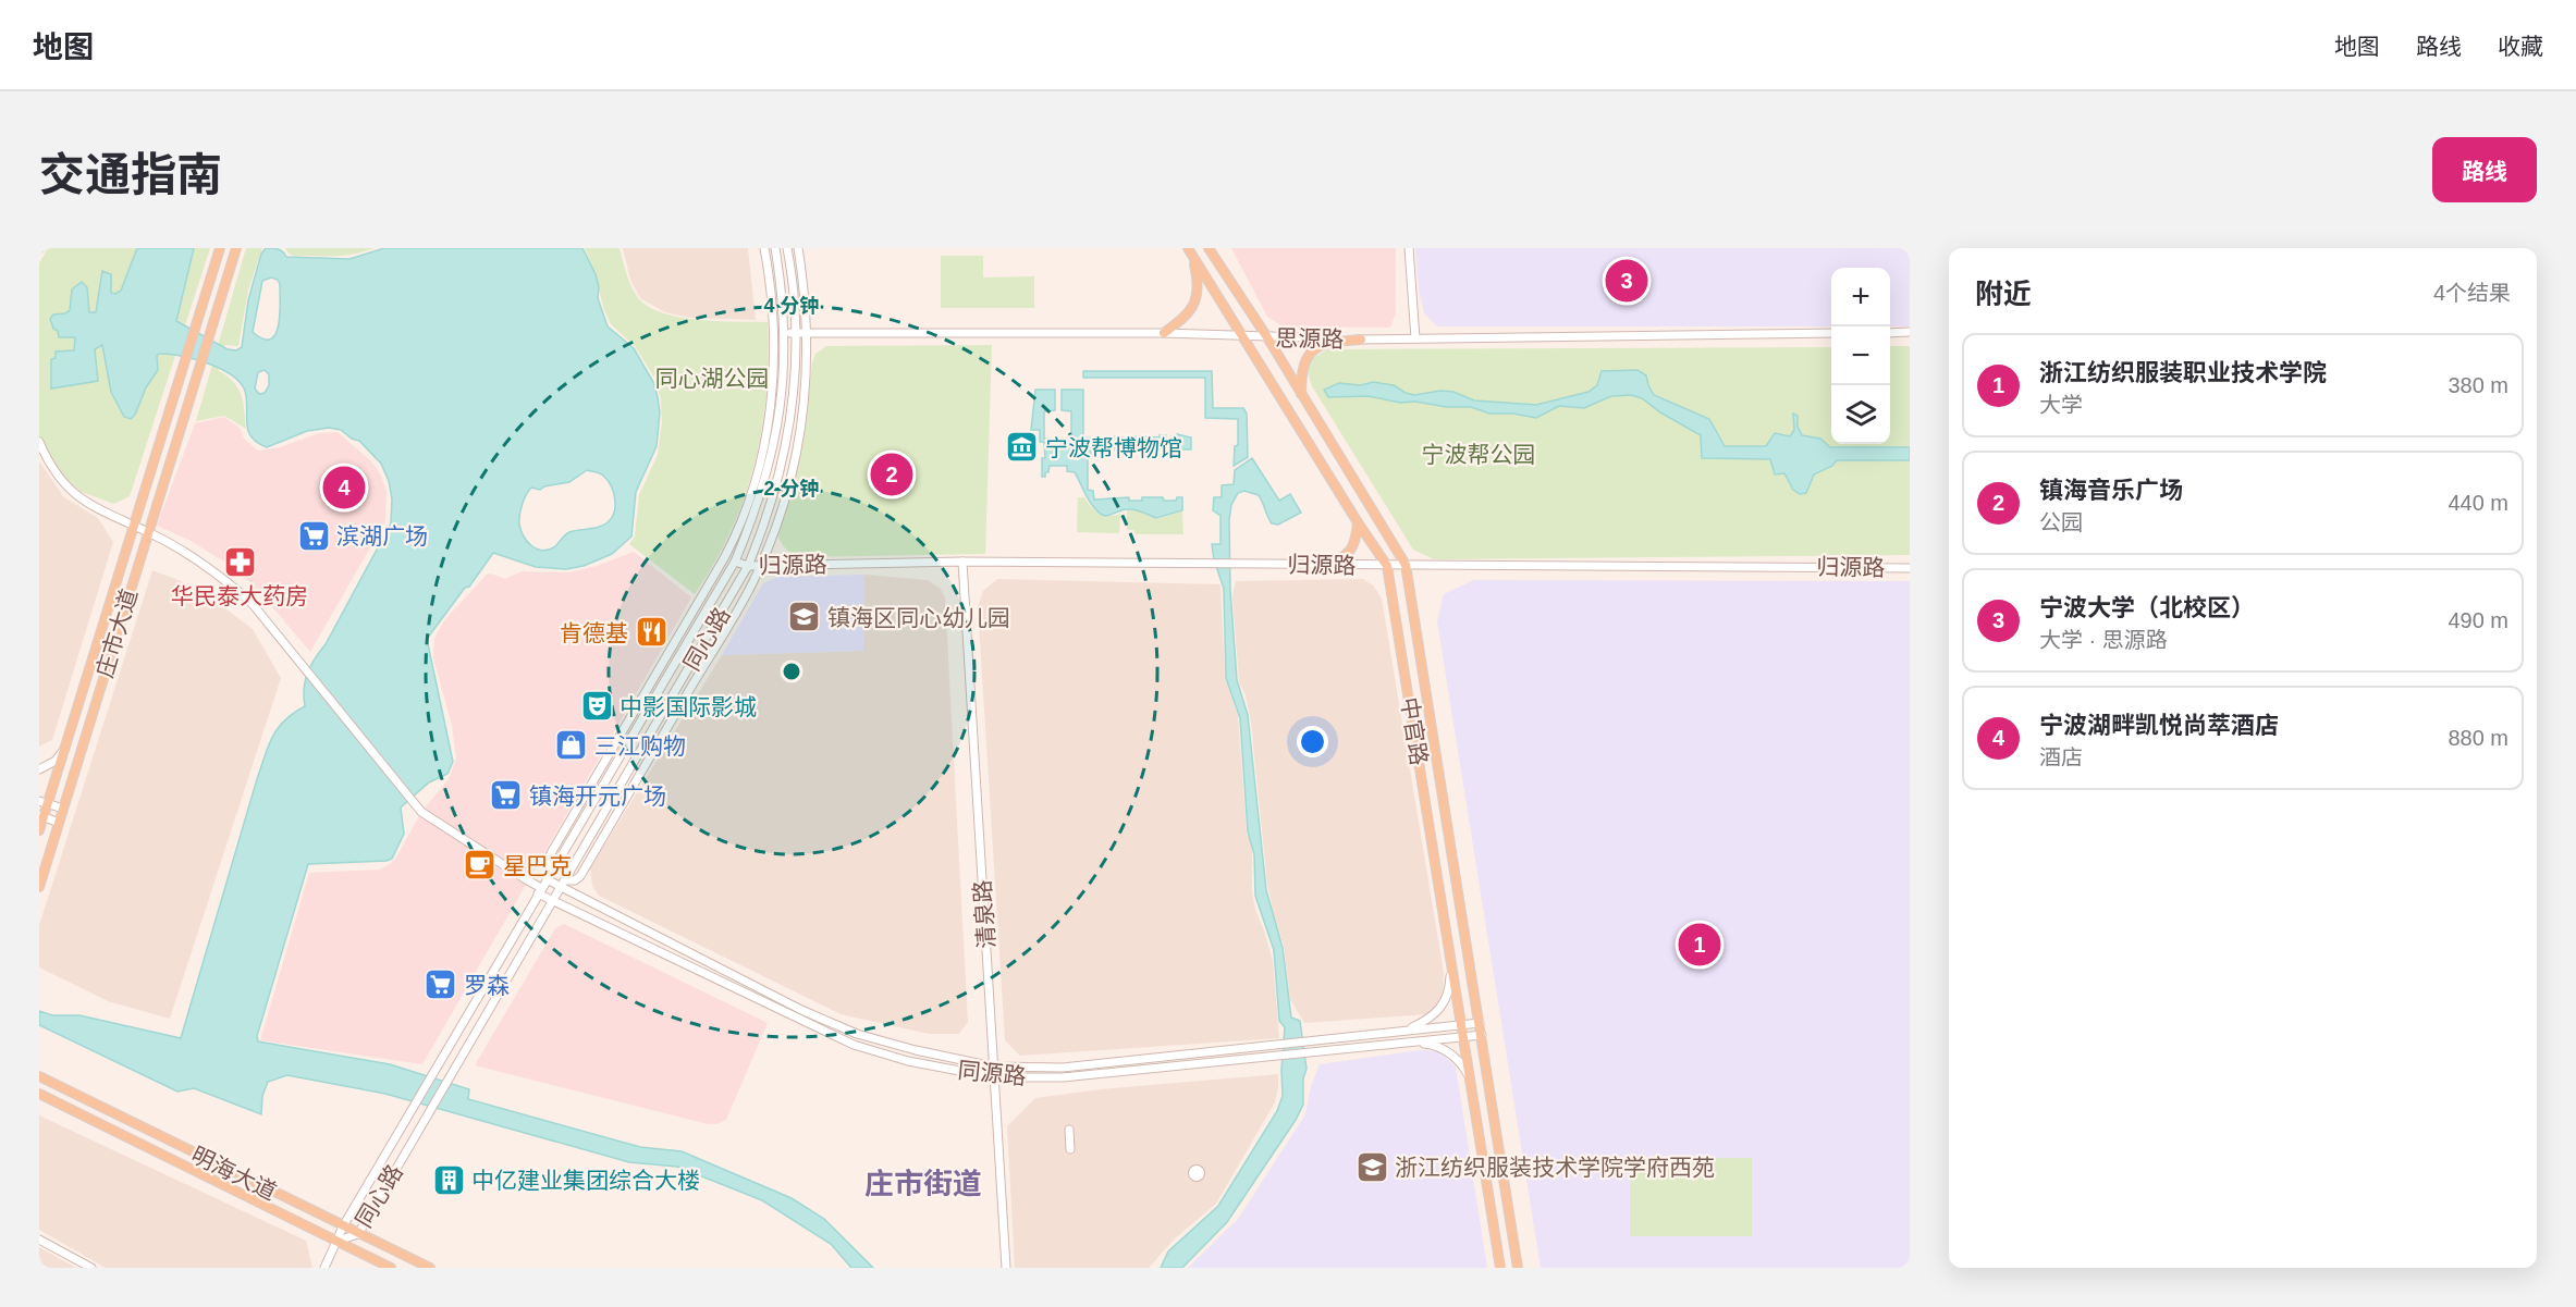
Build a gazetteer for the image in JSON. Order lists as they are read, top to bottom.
{
  "streets": {
    "main road": ["庄市大道", "中官路", "明海大道"],
    "street": [
      "思源路",
      "归源路",
      "同心路",
      "清泉路",
      "同源路"
    ]
  },
  "crossings": [
    ["思源路", "同心路"],
    ["思源路", "中官路"],
    ["归源路", "同心路"],
    ["归源路", "中官路"],
    ["归源路", "清泉路"],
    ["庄市大道", "同源路"],
    ["同心路", "同源路"],
    ["同心路", "明海大道"],
    ["中官路", "同源路"],
    ["清泉路", "同源路"]
  ],
  "districts": ["庄市街道"],
  "parks": ["同心湖公园", "宁波帮公园"],
  "places": {
    "museum": ["宁波帮博物馆"],
    "supermarket": ["滨湖广场", "镇海开元广场", "罗森"],
    "pharmacy": ["华民泰大药房"],
    "school or university": ["镇海区同心幼儿园", "浙江纺织服装技术学院学府西苑"],
    "restaurant": ["肯德基"],
    "theatre": ["中影国际影城"],
    "shop": ["三江购物"],
    "cafe": ["星巴克"],
    "building": ["中亿建业集团综合大楼"]
  },
  "page": {
    "header": "地图",
    "nav": ["地图", "路线", "收藏"],
    "title": "交通指南",
    "buttons": "路线",
    "heading": ["附近", "4个结果"],
    "pins": [
      "3",
      "2",
      "4",
      "1"
    ],
    "map_buttons": ["+", "−"],
    "list": [
      {
        "mark": "1",
        "name": "浙江纺织服装职业技术学院",
        "note": "大学",
        "value": "380 m"
      },
      {
        "mark": "2",
        "name": "镇海音乐广场",
        "note": "公园",
        "value": "440 m"
      },
      {
        "mark": "3",
        "name": "宁波大学（北校区）",
        "note": "大学 · 思源路",
        "value": "490 m"
      },
      {
        "mark": "4",
        "name": "宁波湖畔凯悦尚萃酒店",
        "note": "酒店",
        "value": "880 m"
      }
    ]
  },
  "rings": ["4 分钟", "2 分钟"]
}
